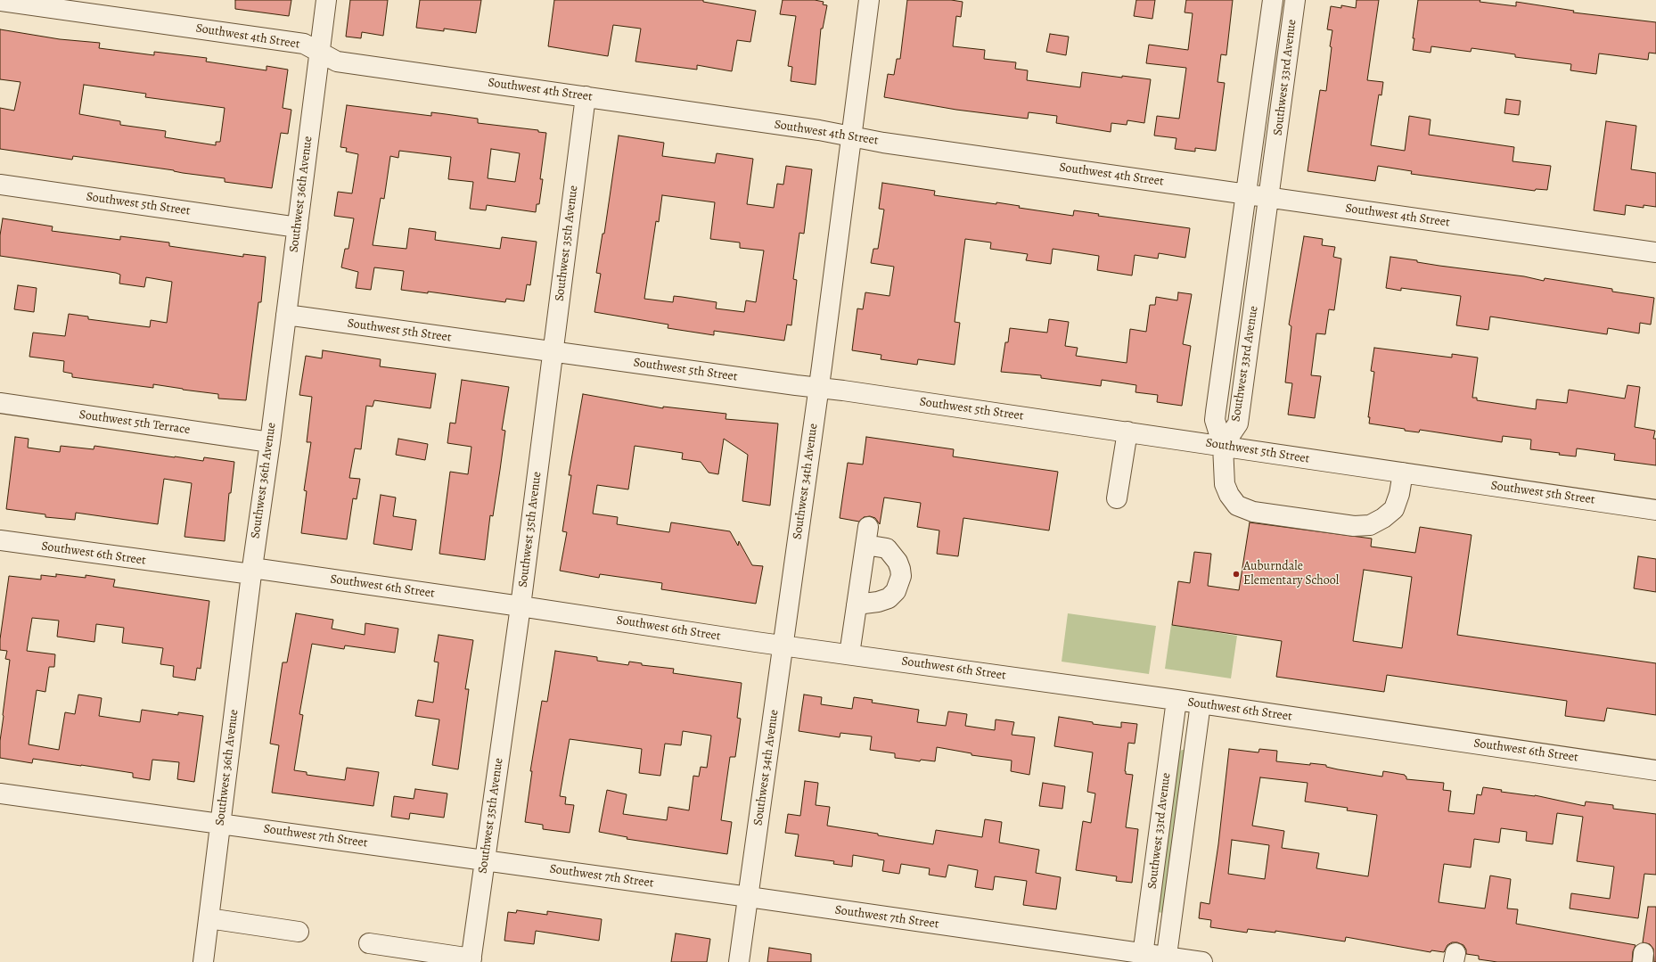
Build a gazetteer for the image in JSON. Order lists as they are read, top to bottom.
{
  "streets": {
    "street": [
      "Southwest 4th Street",
      "Southwest 33rd Avenue",
      "Southwest 36th Avenue",
      "Southwest 5th Street",
      "Southwest 35th Avenue",
      "Southwest 5th Terrace",
      "Southwest 34th Avenue",
      "Southwest 6th Street",
      "Southwest 7th Street"
    ]
  },
  "crossings": [
    ["Southwest 4th Street", "Southwest 33rd Avenue"],
    ["Southwest 4th Street", "Southwest 36th Avenue"],
    ["Southwest 4th Street", "Southwest 35th Avenue"],
    ["Southwest 4th Street", "Southwest 34th Avenue"],
    ["Southwest 33rd Avenue", "Southwest 5th Street"],
    ["Southwest 33rd Avenue", "Southwest 6th Street"],
    ["Southwest 33rd Avenue", "Southwest 7th Street"],
    ["Southwest 36th Avenue", "Southwest 5th Street"],
    ["Southwest 36th Avenue", "Southwest 5th Terrace"],
    ["Southwest 36th Avenue", "Southwest 6th Street"],
    ["Southwest 36th Avenue", "Southwest 7th Street"],
    ["Southwest 5th Street", "Southwest 35th Avenue"],
    ["Southwest 5th Street", "Southwest 34th Avenue"],
    ["Southwest 35th Avenue", "Southwest 6th Street"],
    ["Southwest 35th Avenue", "Southwest 7th Street"],
    ["Southwest 34th Avenue", "Southwest 6th Street"],
    ["Southwest 34th Avenue", "Southwest 7th Street"]
  ],
  "places": ["Auburndale Elementary School"]
}
